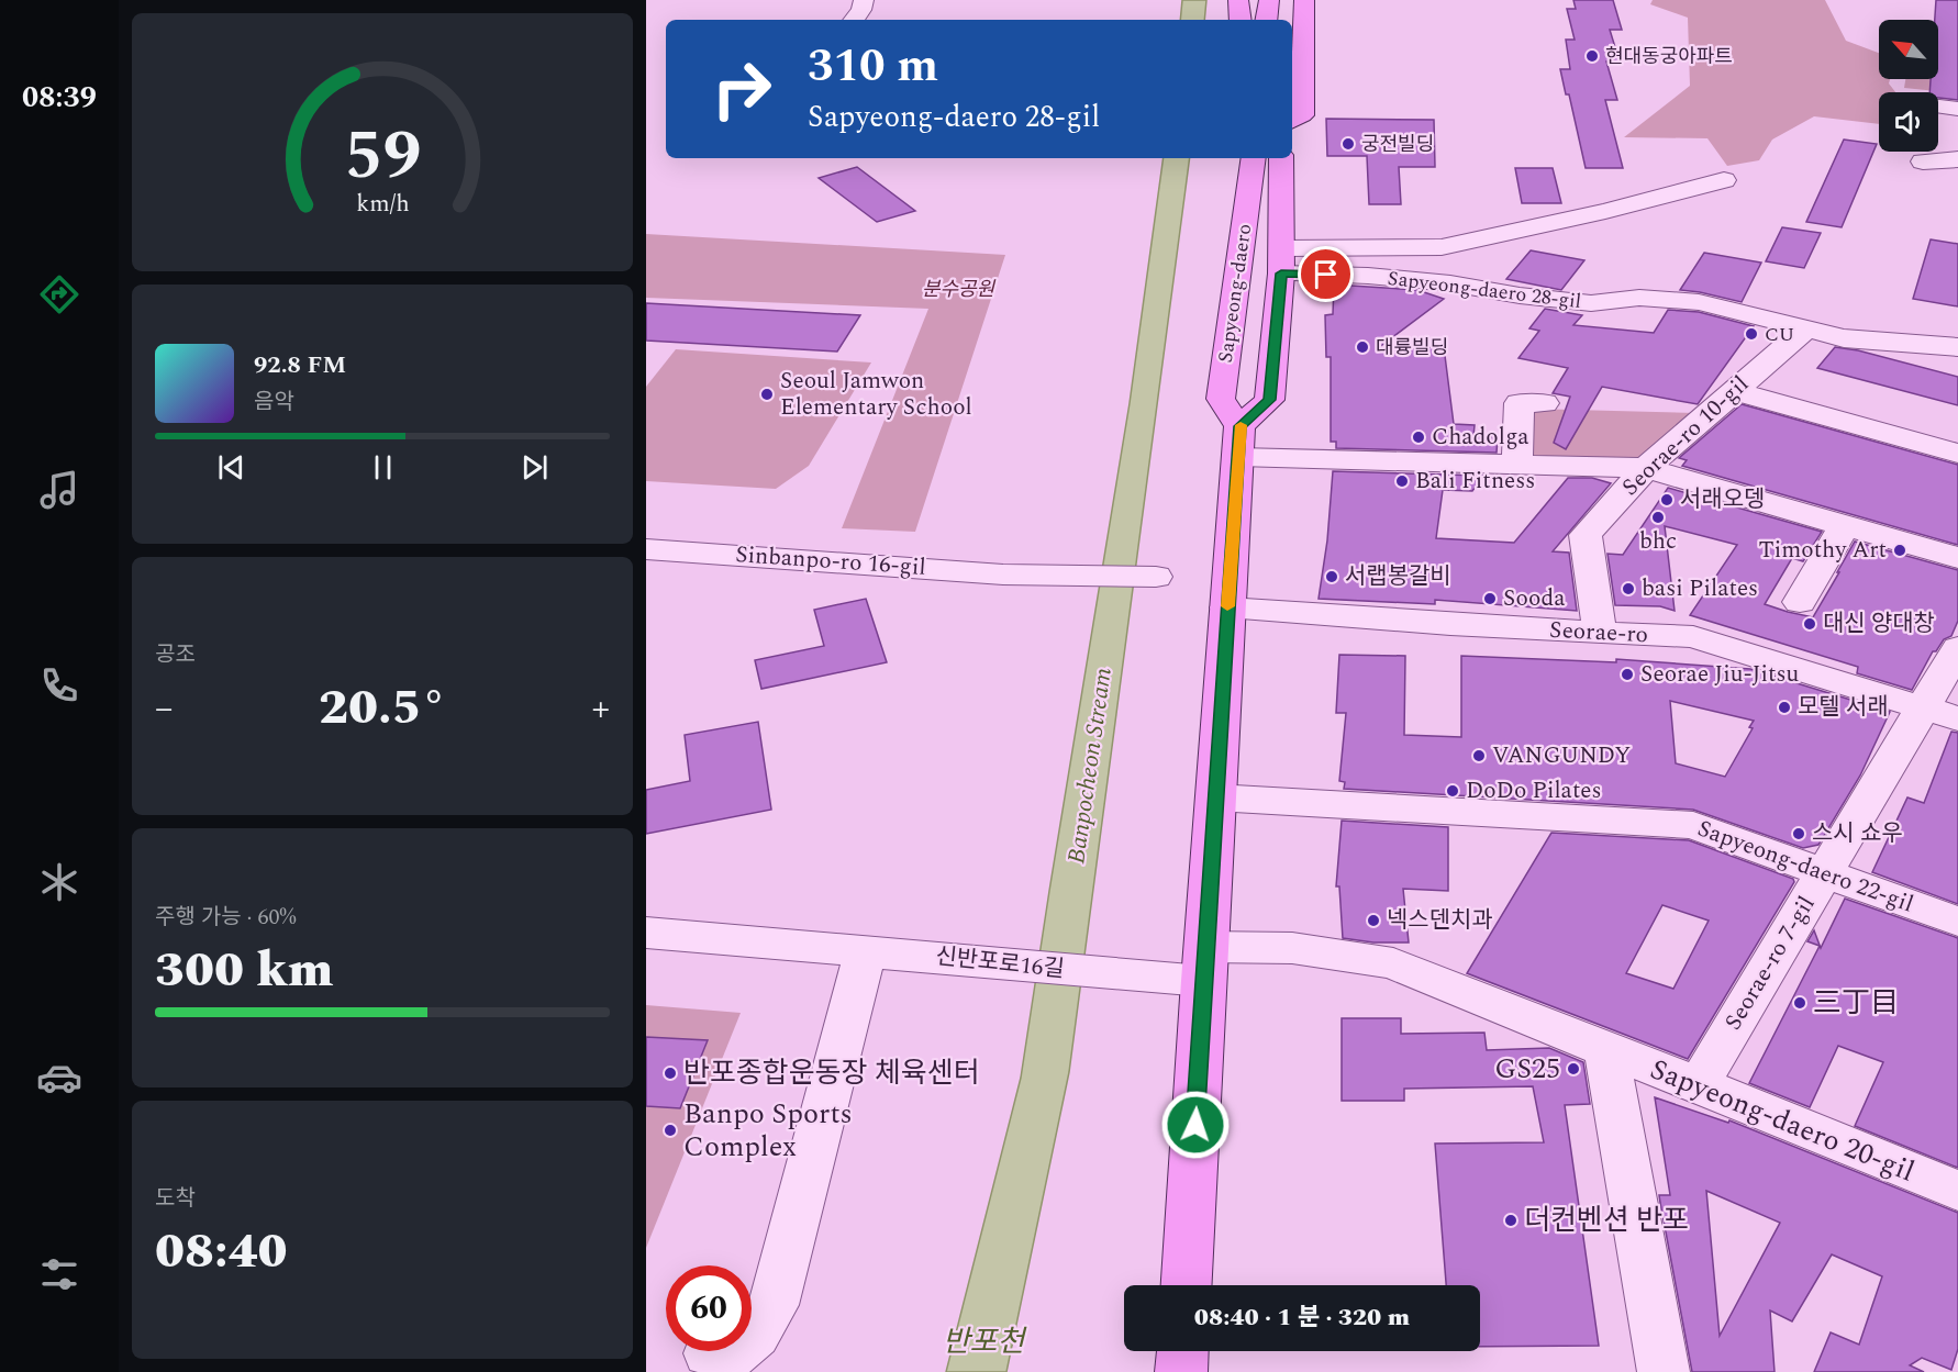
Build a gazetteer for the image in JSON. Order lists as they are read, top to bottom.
{
  "streets": {
    "main road": ["Sapyeong-daero"],
    "street": [
      "Sapyeong-daero 28-gil",
      "Seorae-ro 10-gil",
      "Sinbanpo-ro 16-gil",
      "Seorae-ro",
      "Sapyeong-daero 22-gil",
      "신반포로16길",
      "Seorae-ro 7-gil",
      "Sapyeong-daero 20-gil"
    ]
  },
  "crossings": [
    ["Sapyeong-daero 28-gil", "Sapyeong-daero"],
    ["Sapyeong-daero 28-gil", "Seorae-ro 10-gil"],
    ["Seorae-ro 10-gil", "Seorae-ro"],
    ["Seorae-ro", "Seorae-ro 7-gil"],
    ["Sapyeong-daero 22-gil", "Seorae-ro 7-gil"],
    ["신반포로16길", "Sapyeong-daero 20-gil"],
    ["Seorae-ro 7-gil", "Sapyeong-daero 20-gil"]
  ],
  "water": ["Banpocheon Stream", "반포천"],
  "parks": ["분수공원"],
  "places": [
    "현대동궁아파트",
    "궁전빌딩",
    "CU",
    "대륭빌딩",
    "Seoul Jamwon Elementary School",
    "Chadolga",
    "Bali Fitness",
    "서래오뎅",
    "bhc",
    "Timothy Art",
    "서랩봉갈비",
    "basi Pilates",
    "Sooda",
    "대신 양대창",
    "Seorae Jiu-Jitsu",
    "모텔 서래",
    "VANGUNDY",
    "DoDo Pilates",
    "스시 쇼우",
    "넥스덴치과",
    "三丁目",
    "GS25",
    "반포종합운동장 체육센터",
    "Banpo Sports Complex",
    "더컨벤션 반포"
  ],
  "north": "top left",
  "page": {
    "tabs": "08:39",
    "turn": ["310 m", "Sapyeong-daero 28-gil"],
    "song": ["92.8 FM", "음악"],
    "tile": [
      "공조",
      ["주행 가능 · 60%", "300 km"],
      ["도착", "08:40"]
    ],
    "heat": ["−", "20.5°", "+"],
    "limit": "60",
    "trip": "08:40 · 1 분 · 320 m",
    "gauge": ["59", "km/h"]
  }
}
